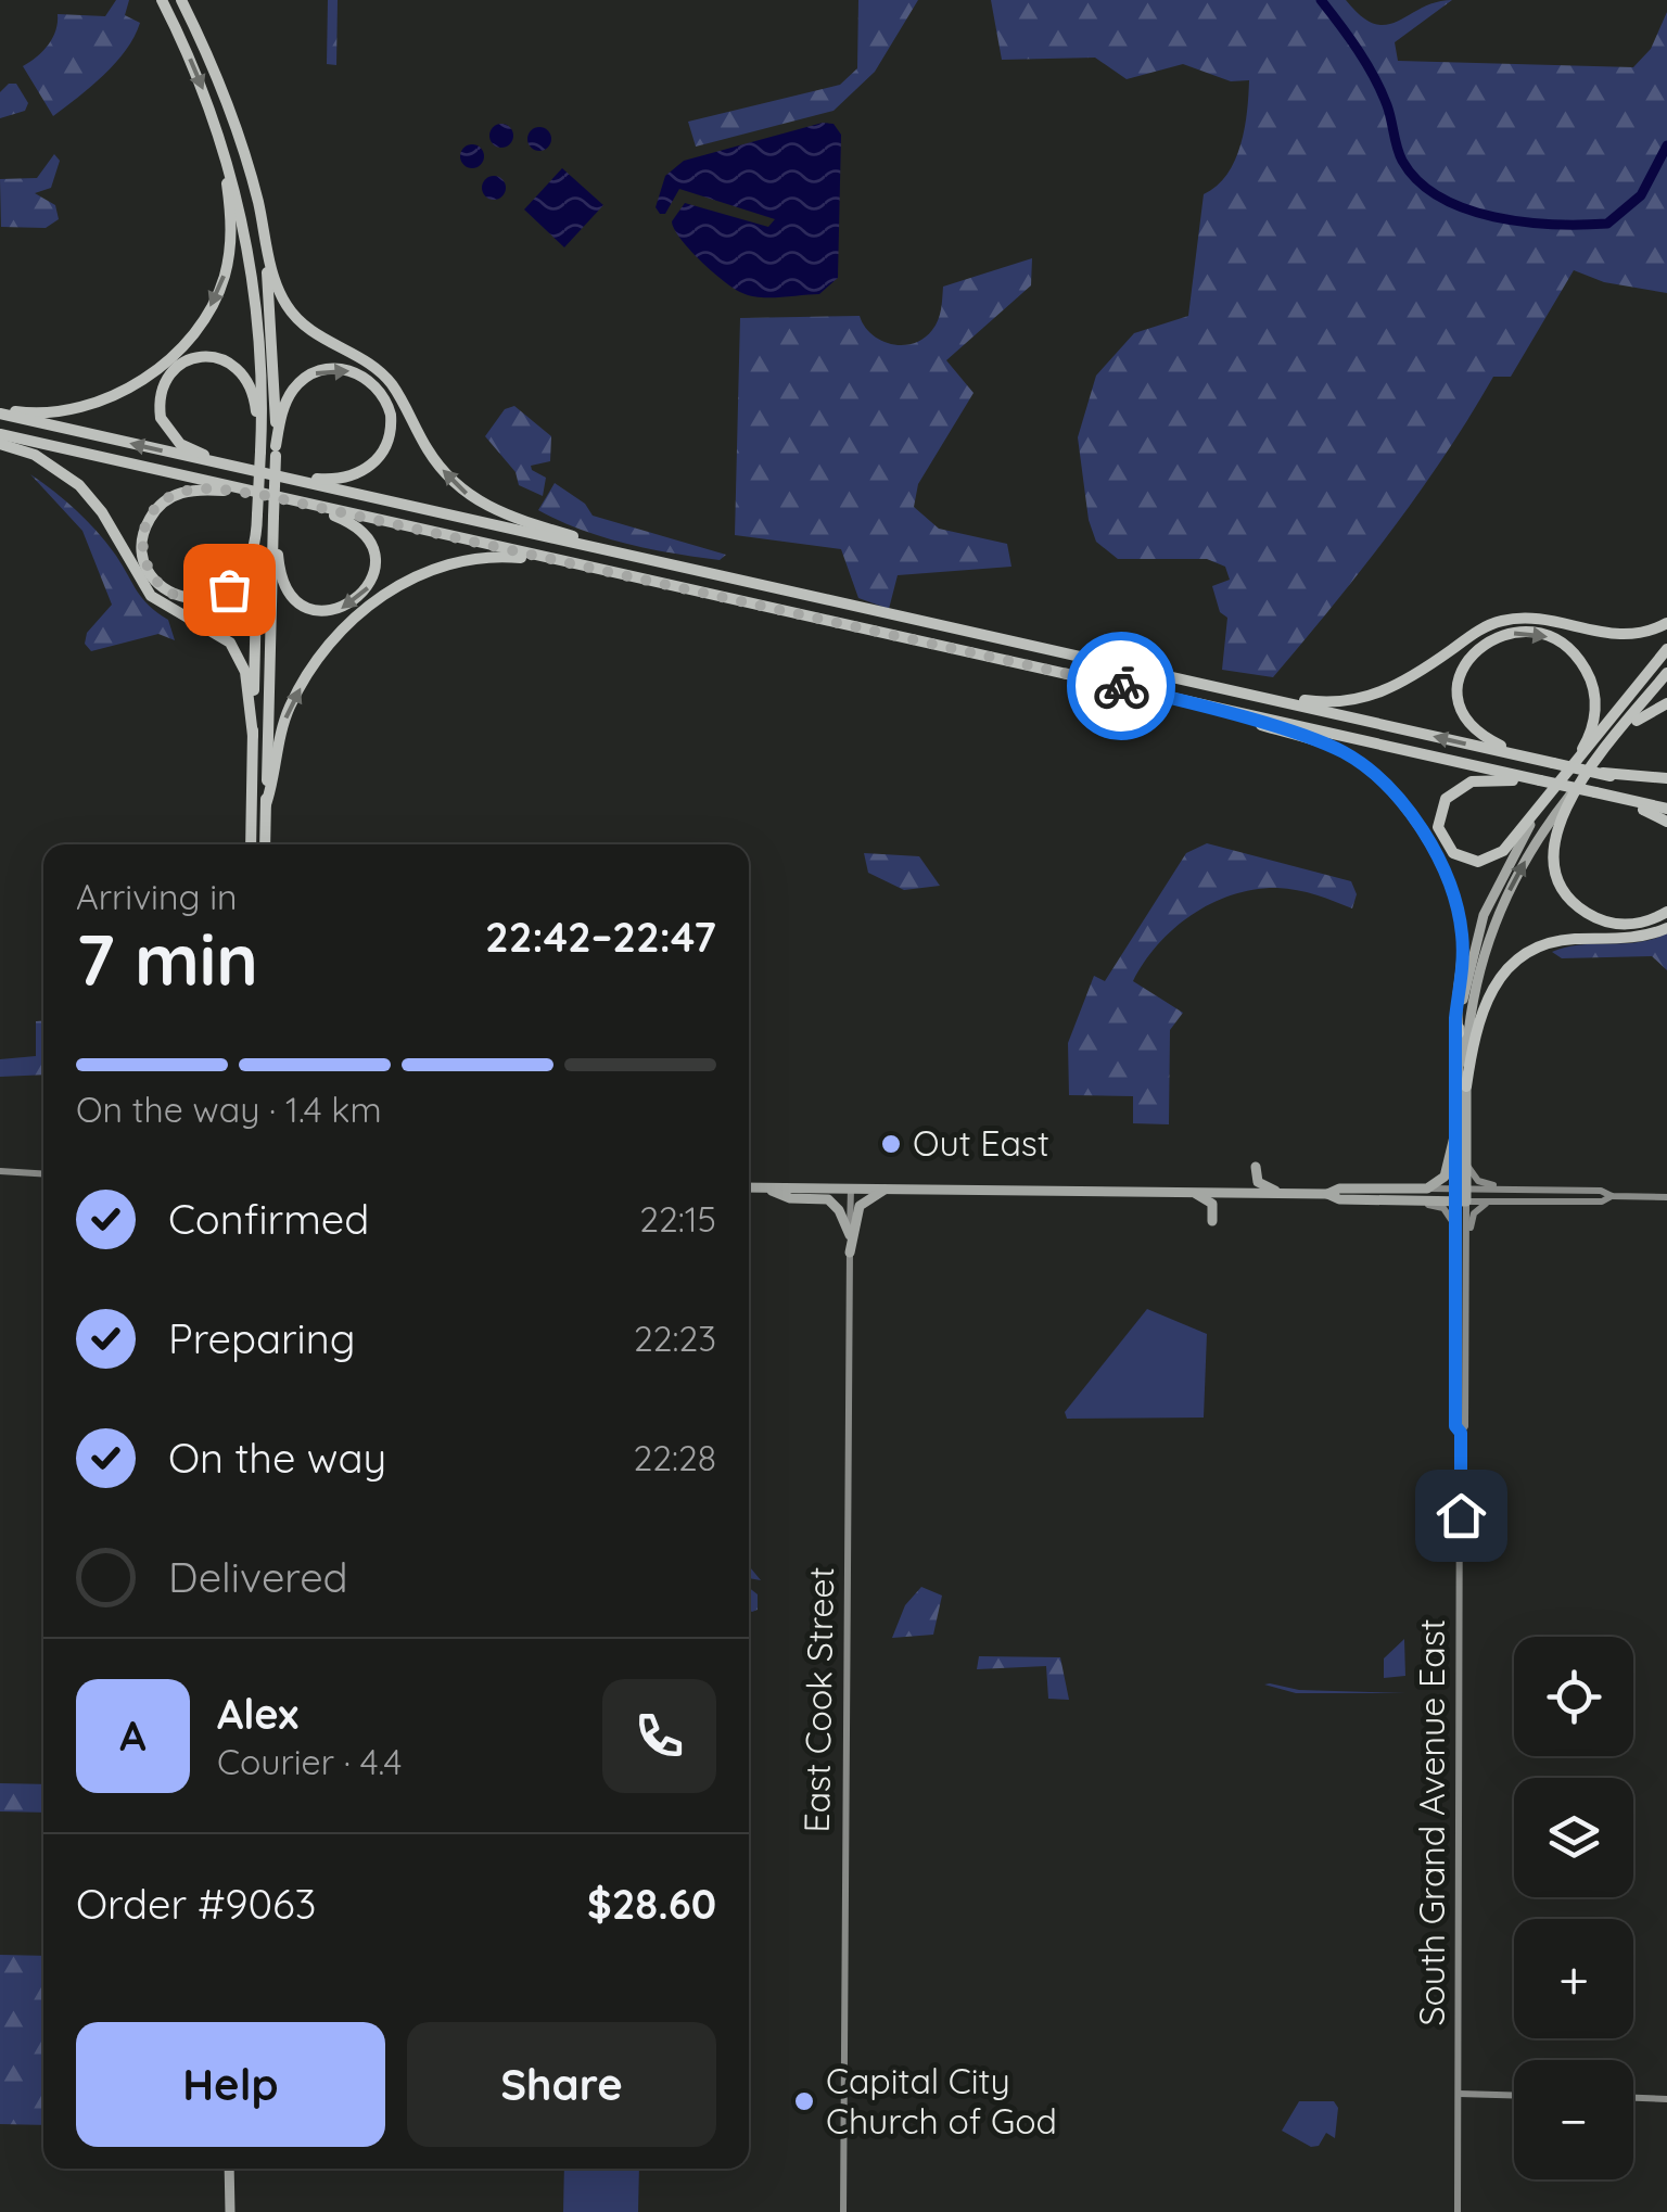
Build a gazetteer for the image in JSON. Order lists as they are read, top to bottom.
{
  "streets": {
    "main road": ["East Cook Street", "South Grand Avenue East"]
  },
  "places": ["Out East", "Capital City Church of God"],
  "page": {
    "heading": ["7 min", "Arriving in", "22:42–22:47"],
    "panel": [
      "Alex",
      "Courier · 4.4",
      "Order #9063",
      "$28.60"
    ],
    "bar": "On the way · 1.4 km",
    "list": [
      ["Confirmed", "22:15"],
      ["Preparing", "22:23"],
      ["On the way", "22:28"],
      "Delivered"
    ],
    "map_buttons": ["+", "−"],
    "round": "A",
    "buttons": ["Help", "Share"]
  }
}
